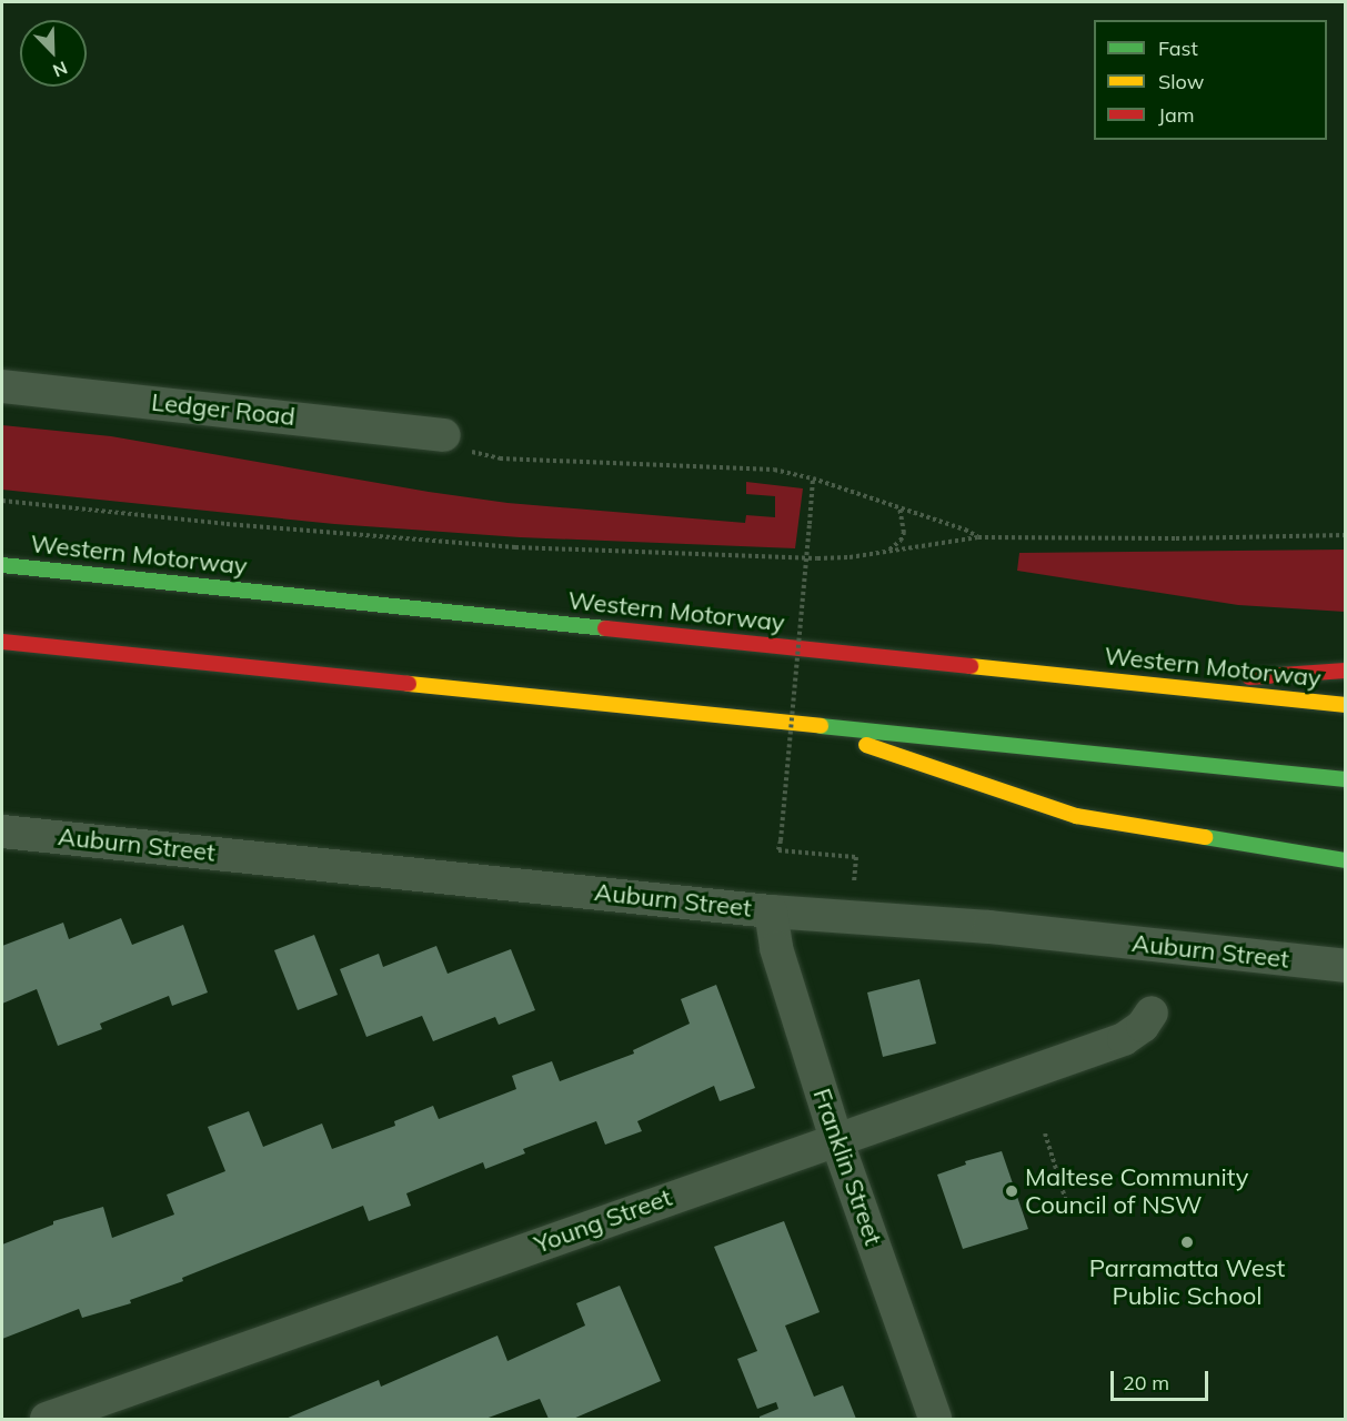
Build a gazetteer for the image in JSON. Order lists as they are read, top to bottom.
{
  "streets": {
    "highway": ["Western Motorway"],
    "street": [
      "Ledger Road",
      "Auburn Street",
      "Franklin Street",
      "Young Street"
    ]
  },
  "crossings": [
    ["Auburn Street", "Franklin Street"],
    ["Franklin Street", "Young Street"]
  ],
  "places": ["Maltese Community Council of NSW", "Parramatta West Public School"],
  "legend": ["Fast", "Slow", "Jam"],
  "scale_bar": "20 m",
  "north": "bottom right"
}
